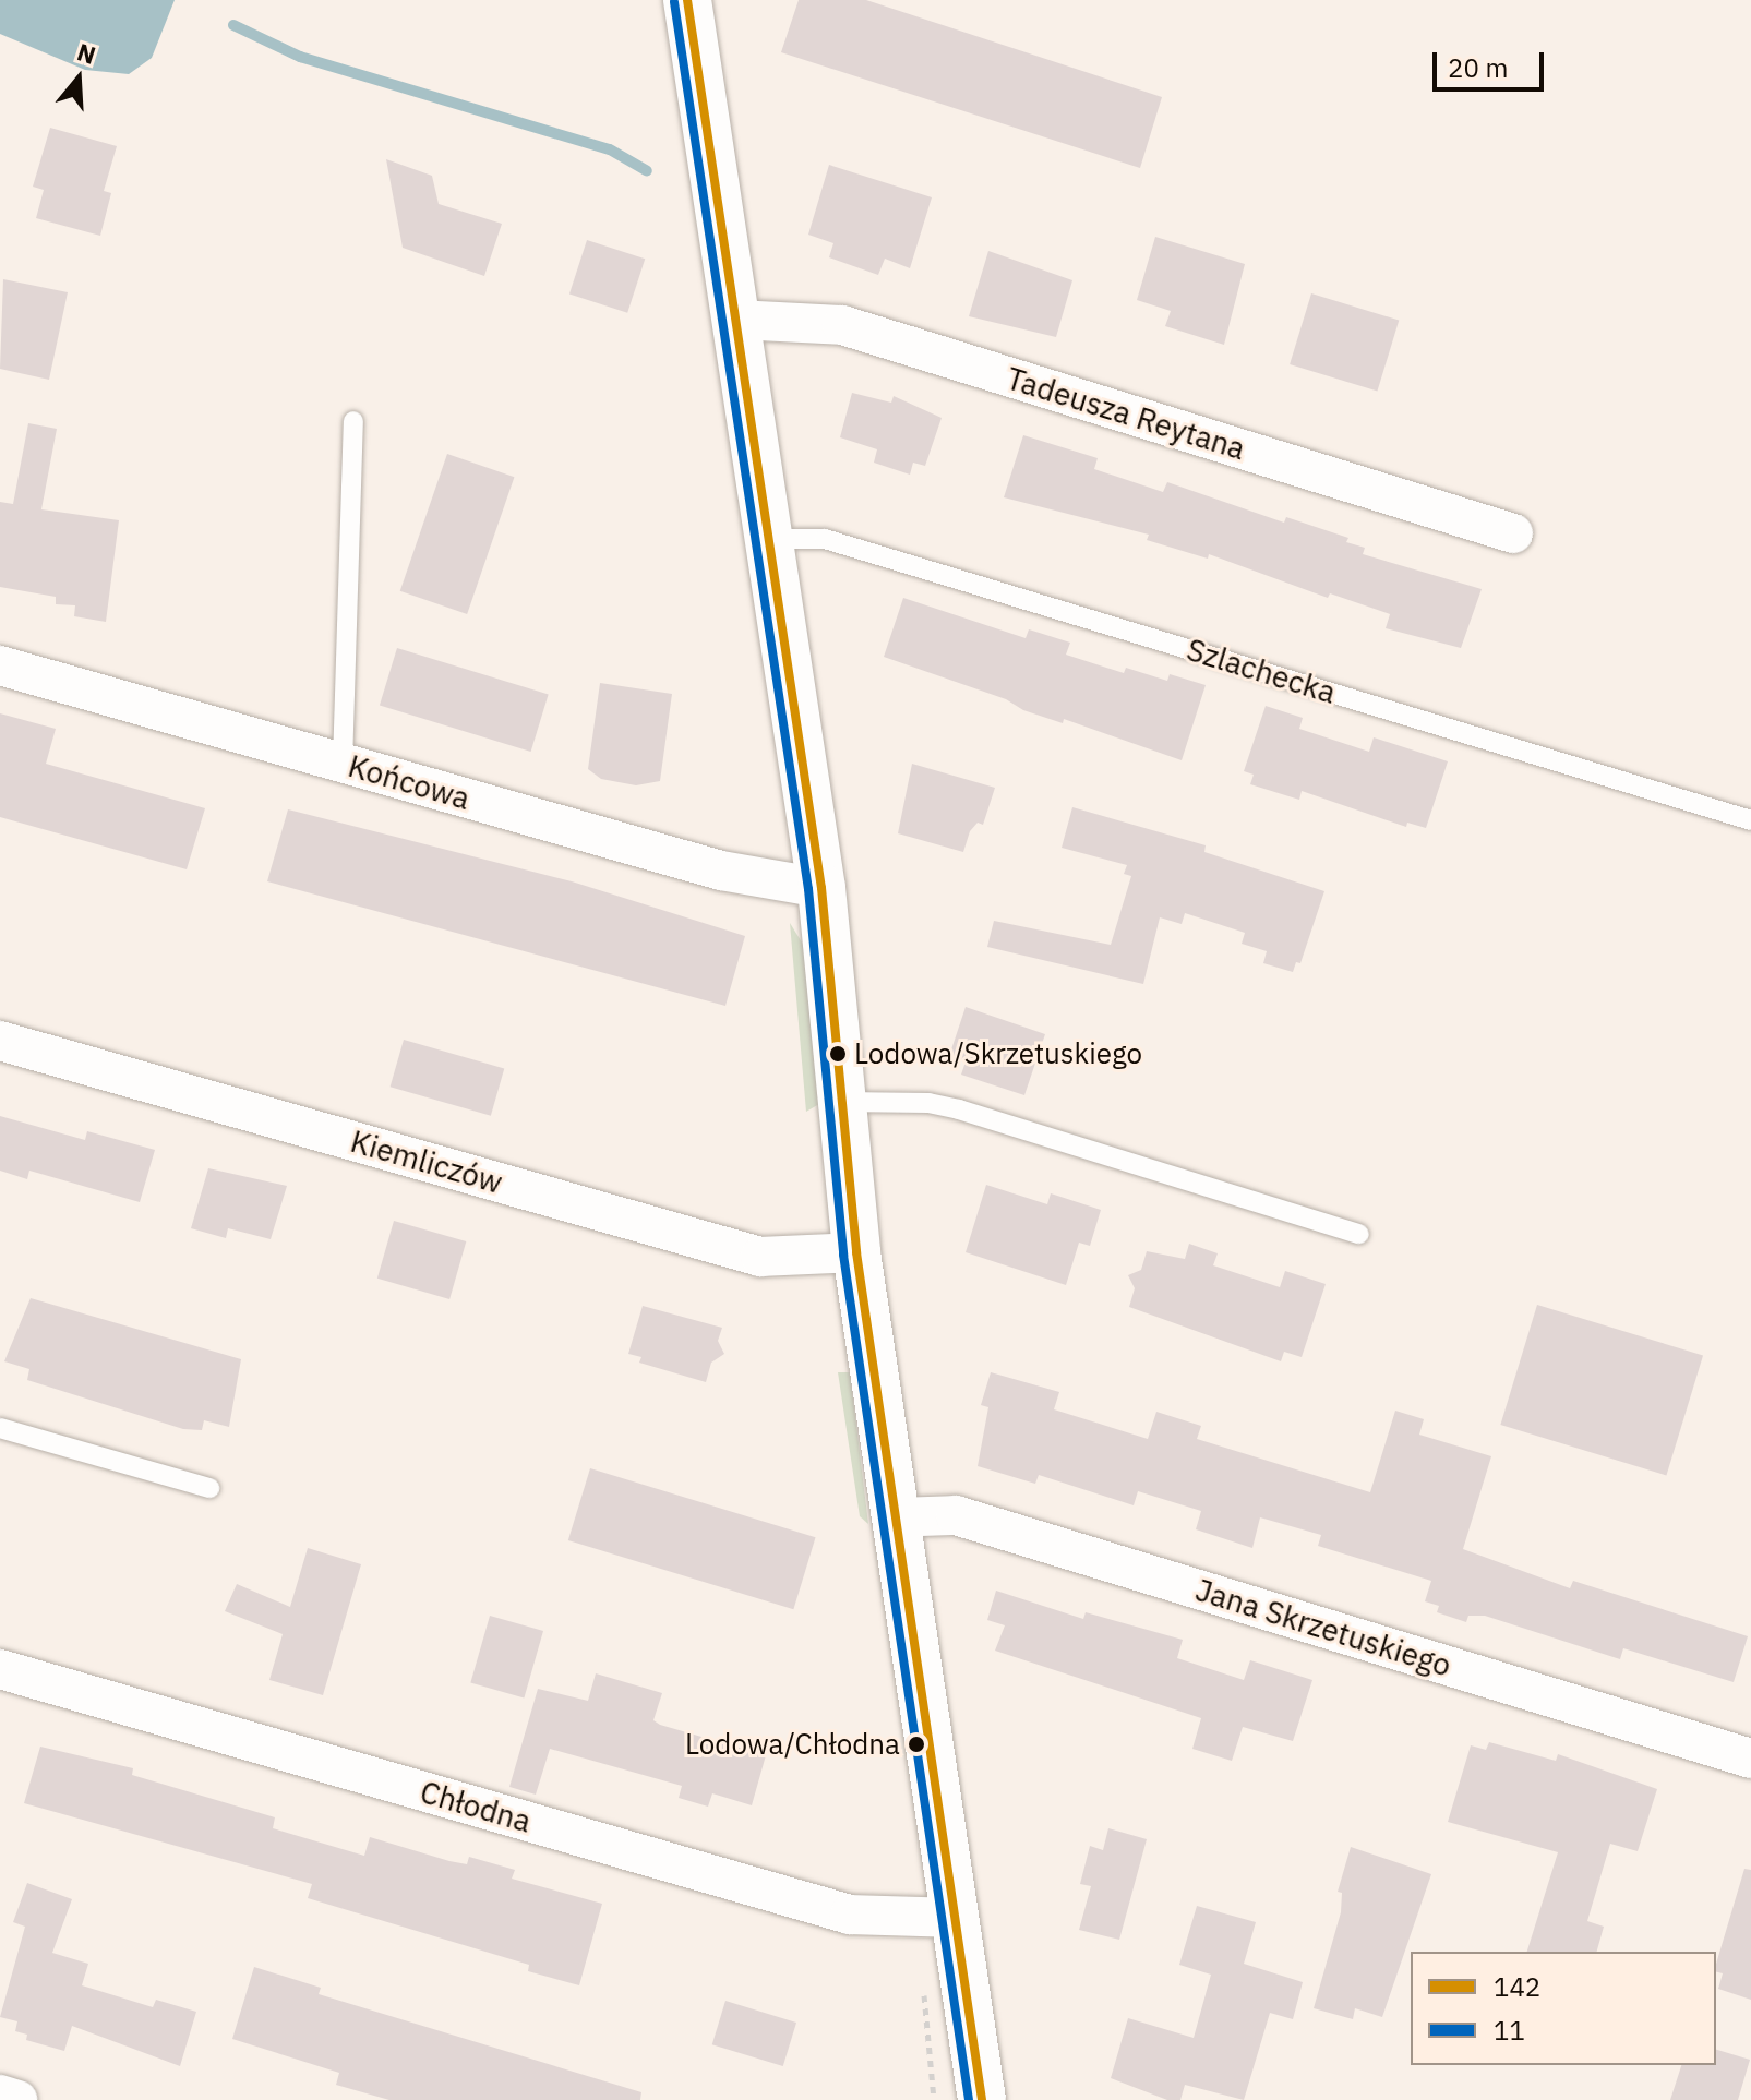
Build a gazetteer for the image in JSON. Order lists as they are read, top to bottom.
{
  "streets": {
    "street": [
      "Tadeusza Reytana",
      "Końcowa",
      "Kiemliczów",
      "Jana Skrzetuskiego",
      "Chłodna"
    ],
    "lane": ["Szlachecka"]
  },
  "places": ["Lodowa/Skrzetuskiego", "Lodowa/Chłodna"],
  "lines": ["transit line 142", "transit line 11"],
  "legend": ["142", "11"],
  "scale_bar": "20 m",
  "north": "top"
}
